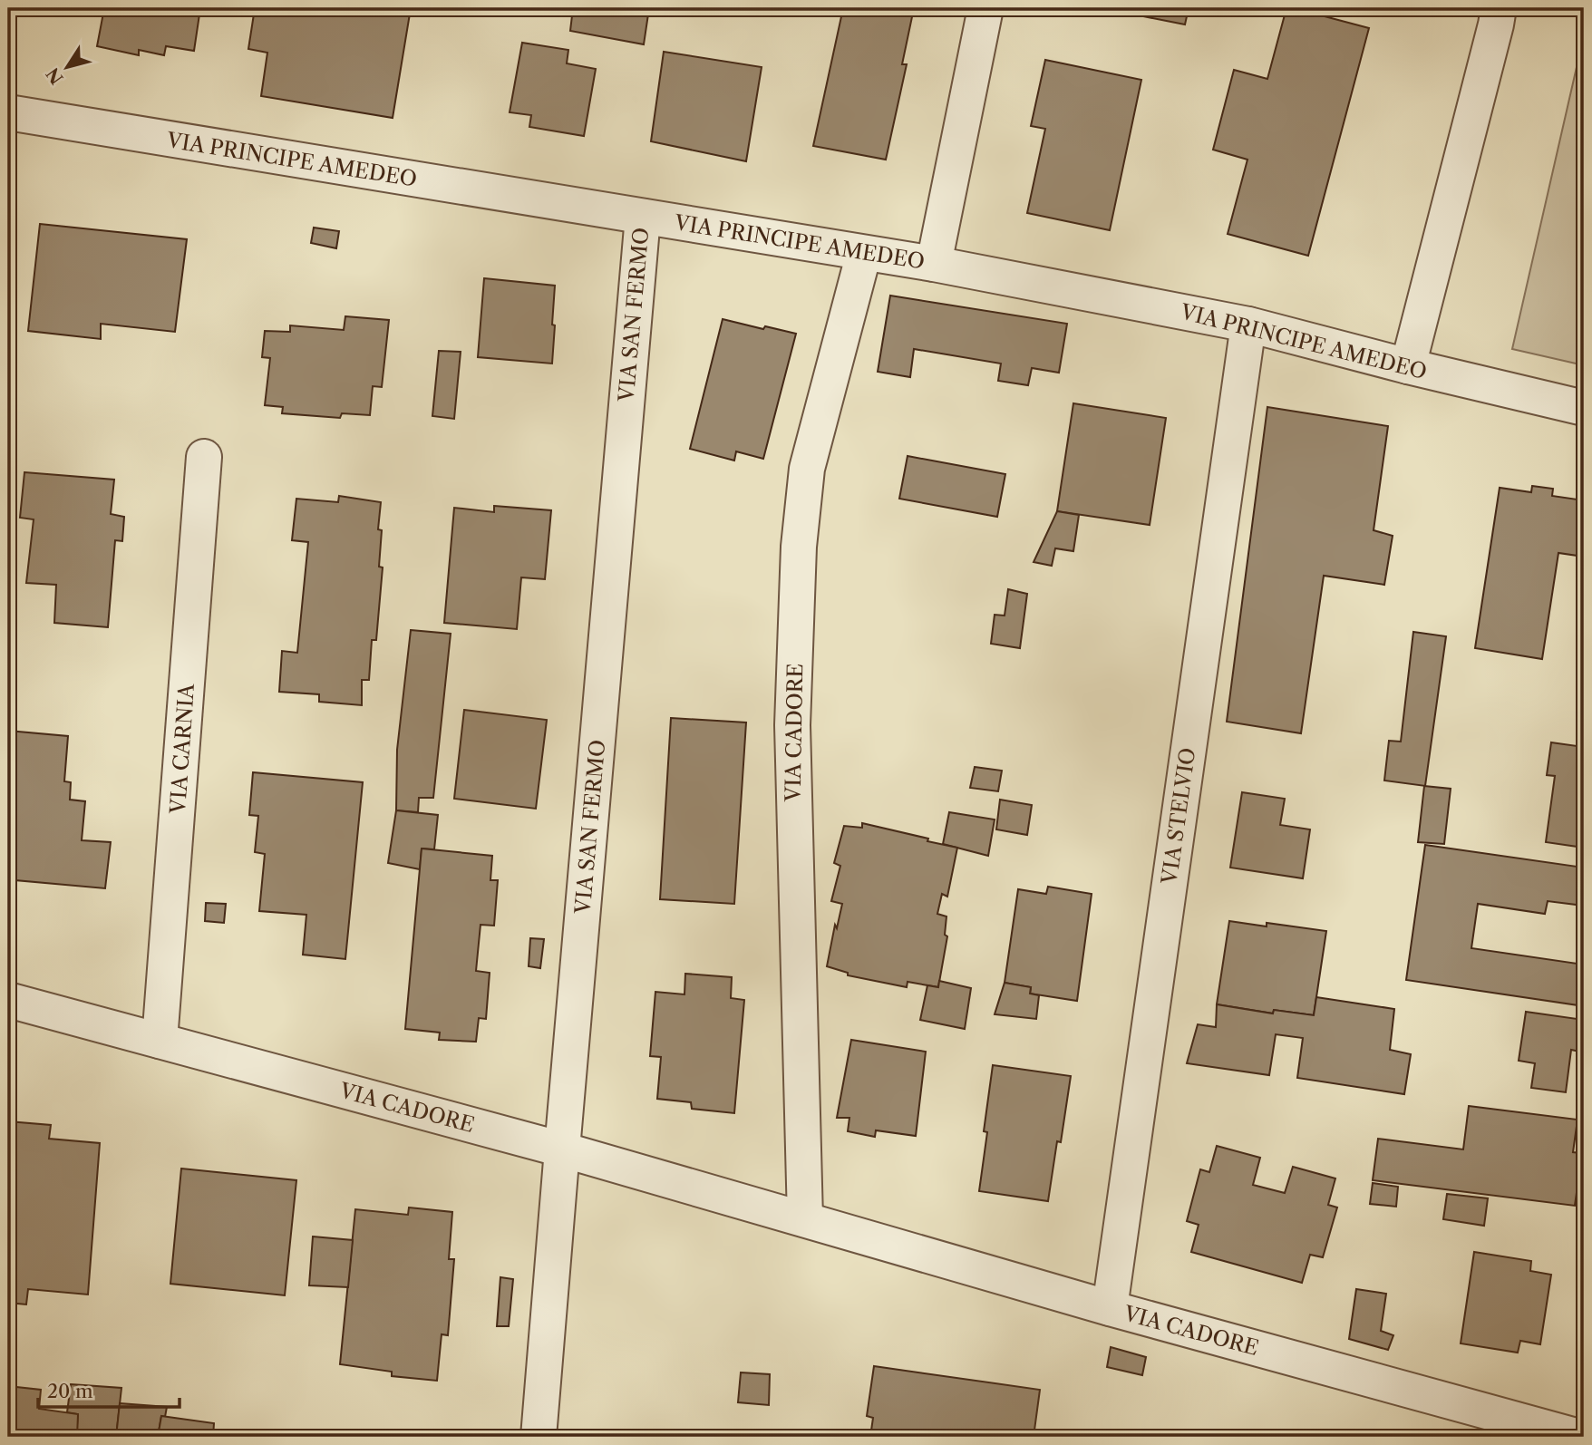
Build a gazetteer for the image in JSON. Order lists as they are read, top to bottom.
{
  "streets": {
    "street": [
      "VIA PRINCIPE AMEDEO",
      "VIA SAN FERMO",
      "VIA CADORE",
      "VIA CARNIA",
      "VIA STELVIO"
    ]
  },
  "crossings": [
    ["VIA PRINCIPE AMEDEO", "VIA SAN FERMO"],
    ["VIA PRINCIPE AMEDEO", "VIA CADORE"],
    ["VIA PRINCIPE AMEDEO", "VIA STELVIO"],
    ["VIA SAN FERMO", "VIA CADORE"],
    ["VIA CADORE", "VIA CARNIA"],
    ["VIA CADORE", "VIA STELVIO"]
  ],
  "scale_bar": "20 m",
  "north": "bottom left"
}
